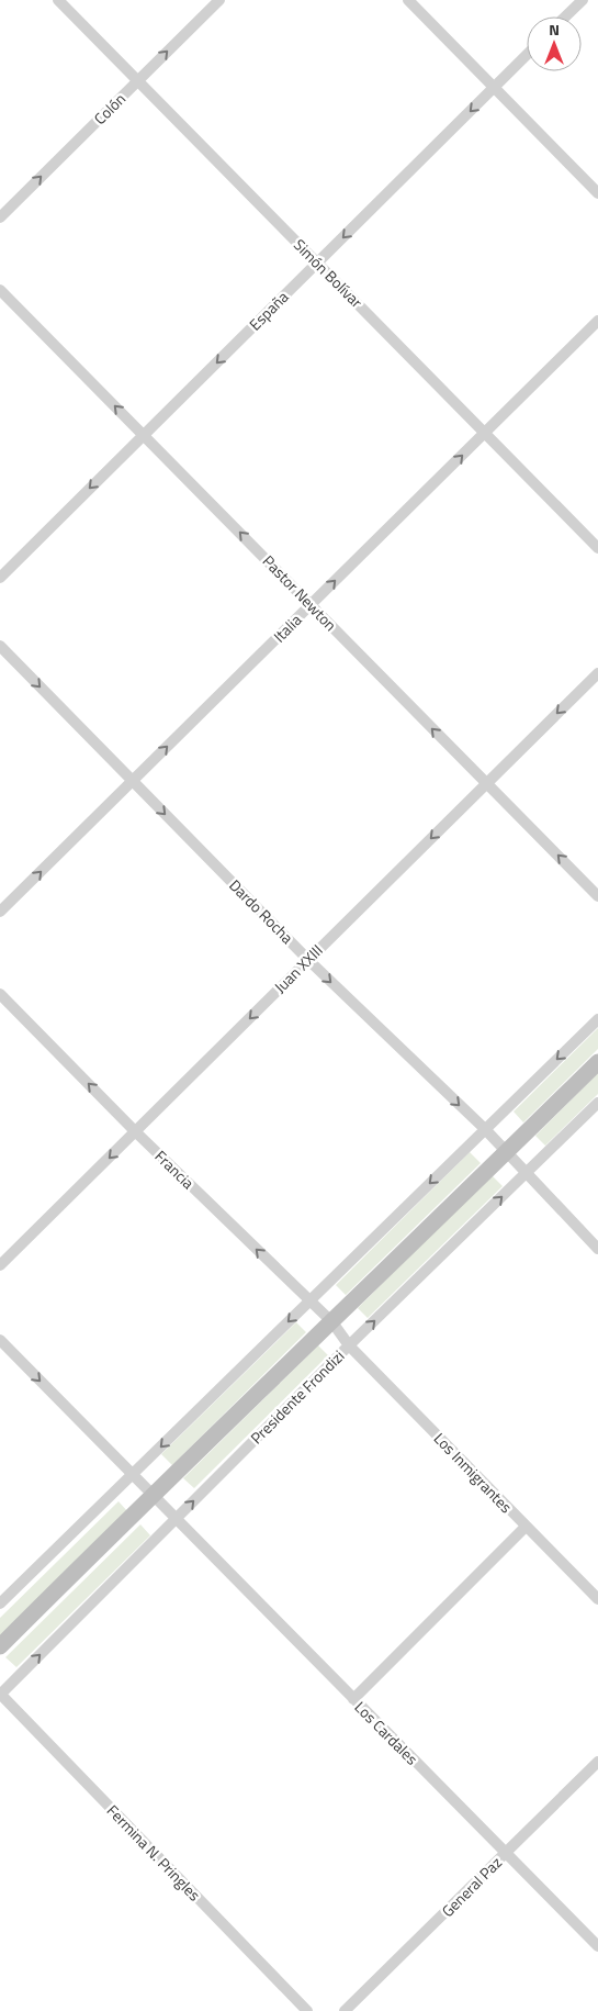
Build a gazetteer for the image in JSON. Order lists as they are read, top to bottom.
{
  "streets": {
    "main road": ["Presidente Frondizi"],
    "street": [
      "Colón",
      "Simón Bolívar",
      "España",
      "Pastor Newton",
      "Italia",
      "Dardo Rocha",
      "Juan XXIII",
      "Francia",
      "Los Inmigrantes",
      "Los Cardales",
      "Fermina N. Pringles",
      "General Paz"
    ]
  },
  "crossings": [
    ["Colón", "Simón Bolívar"],
    ["Simón Bolívar", "España"],
    ["Simón Bolívar", "Italia"],
    ["España", "Pastor Newton"],
    ["Pastor Newton", "Italia"],
    ["Pastor Newton", "Juan XXIII"],
    ["Italia", "Dardo Rocha"],
    ["Dardo Rocha", "Juan XXIII"],
    ["Dardo Rocha", "Presidente Frondizi"],
    ["Juan XXIII", "Francia"],
    ["Francia", "Presidente Frondizi"],
    ["Francia", "Los Inmigrantes"],
    ["Presidente Frondizi", "Los Inmigrantes"],
    ["Presidente Frondizi", "Los Cardales"],
    ["Presidente Frondizi", "Fermina N. Pringles"],
    ["Los Cardales", "General Paz"]
  ],
  "one_way": [
    "Colón",
    "España",
    "Pastor Newton",
    "Italia",
    "Dardo Rocha",
    "Juan XXIII",
    "Francia"
  ],
  "north": "top"
}
